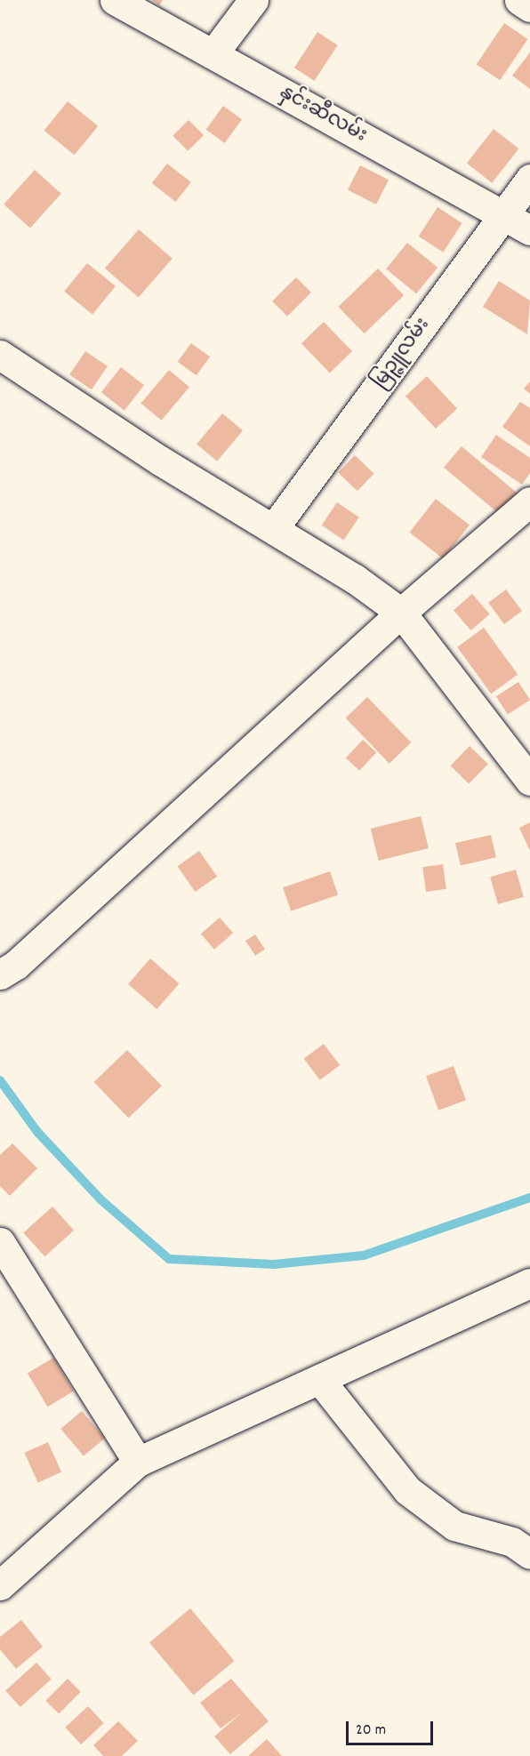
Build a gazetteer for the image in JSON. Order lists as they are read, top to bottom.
{
  "streets": {
    "street": ["နှင်းဆီလမ်း", "မြဉ္ဇူလမ်း"]
  },
  "crossings": [
    ["နှင်းဆီလမ်း", "မြဉ္ဇူလမ်း"]
  ],
  "scale_bar": "20 m"
}
